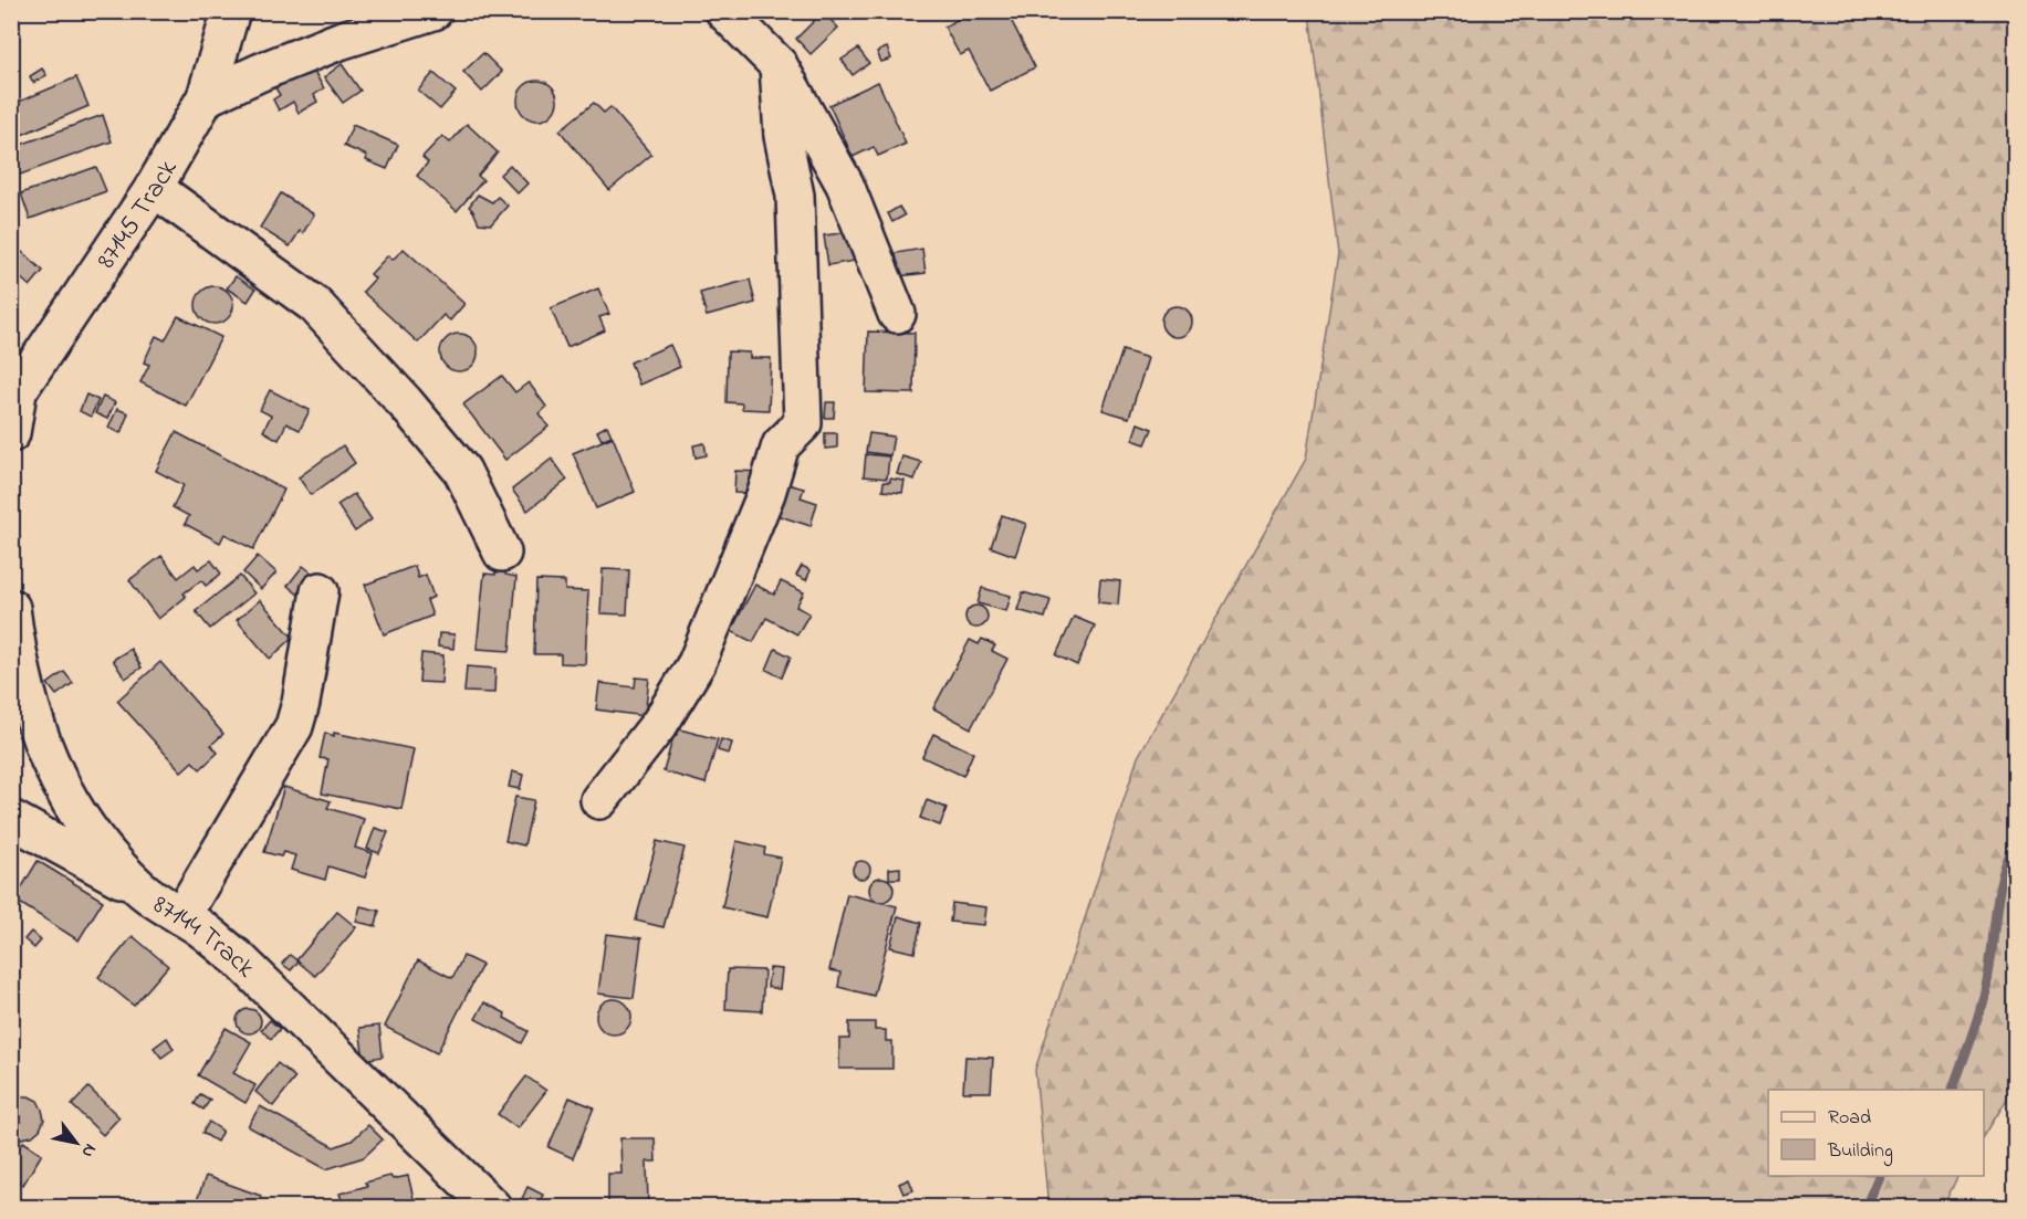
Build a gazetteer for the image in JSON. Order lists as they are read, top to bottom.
{
  "streets": {
    "street": ["87145 Track", "87144 Track"]
  },
  "legend": ["Road", "Building"],
  "north": "bottom right"
}
